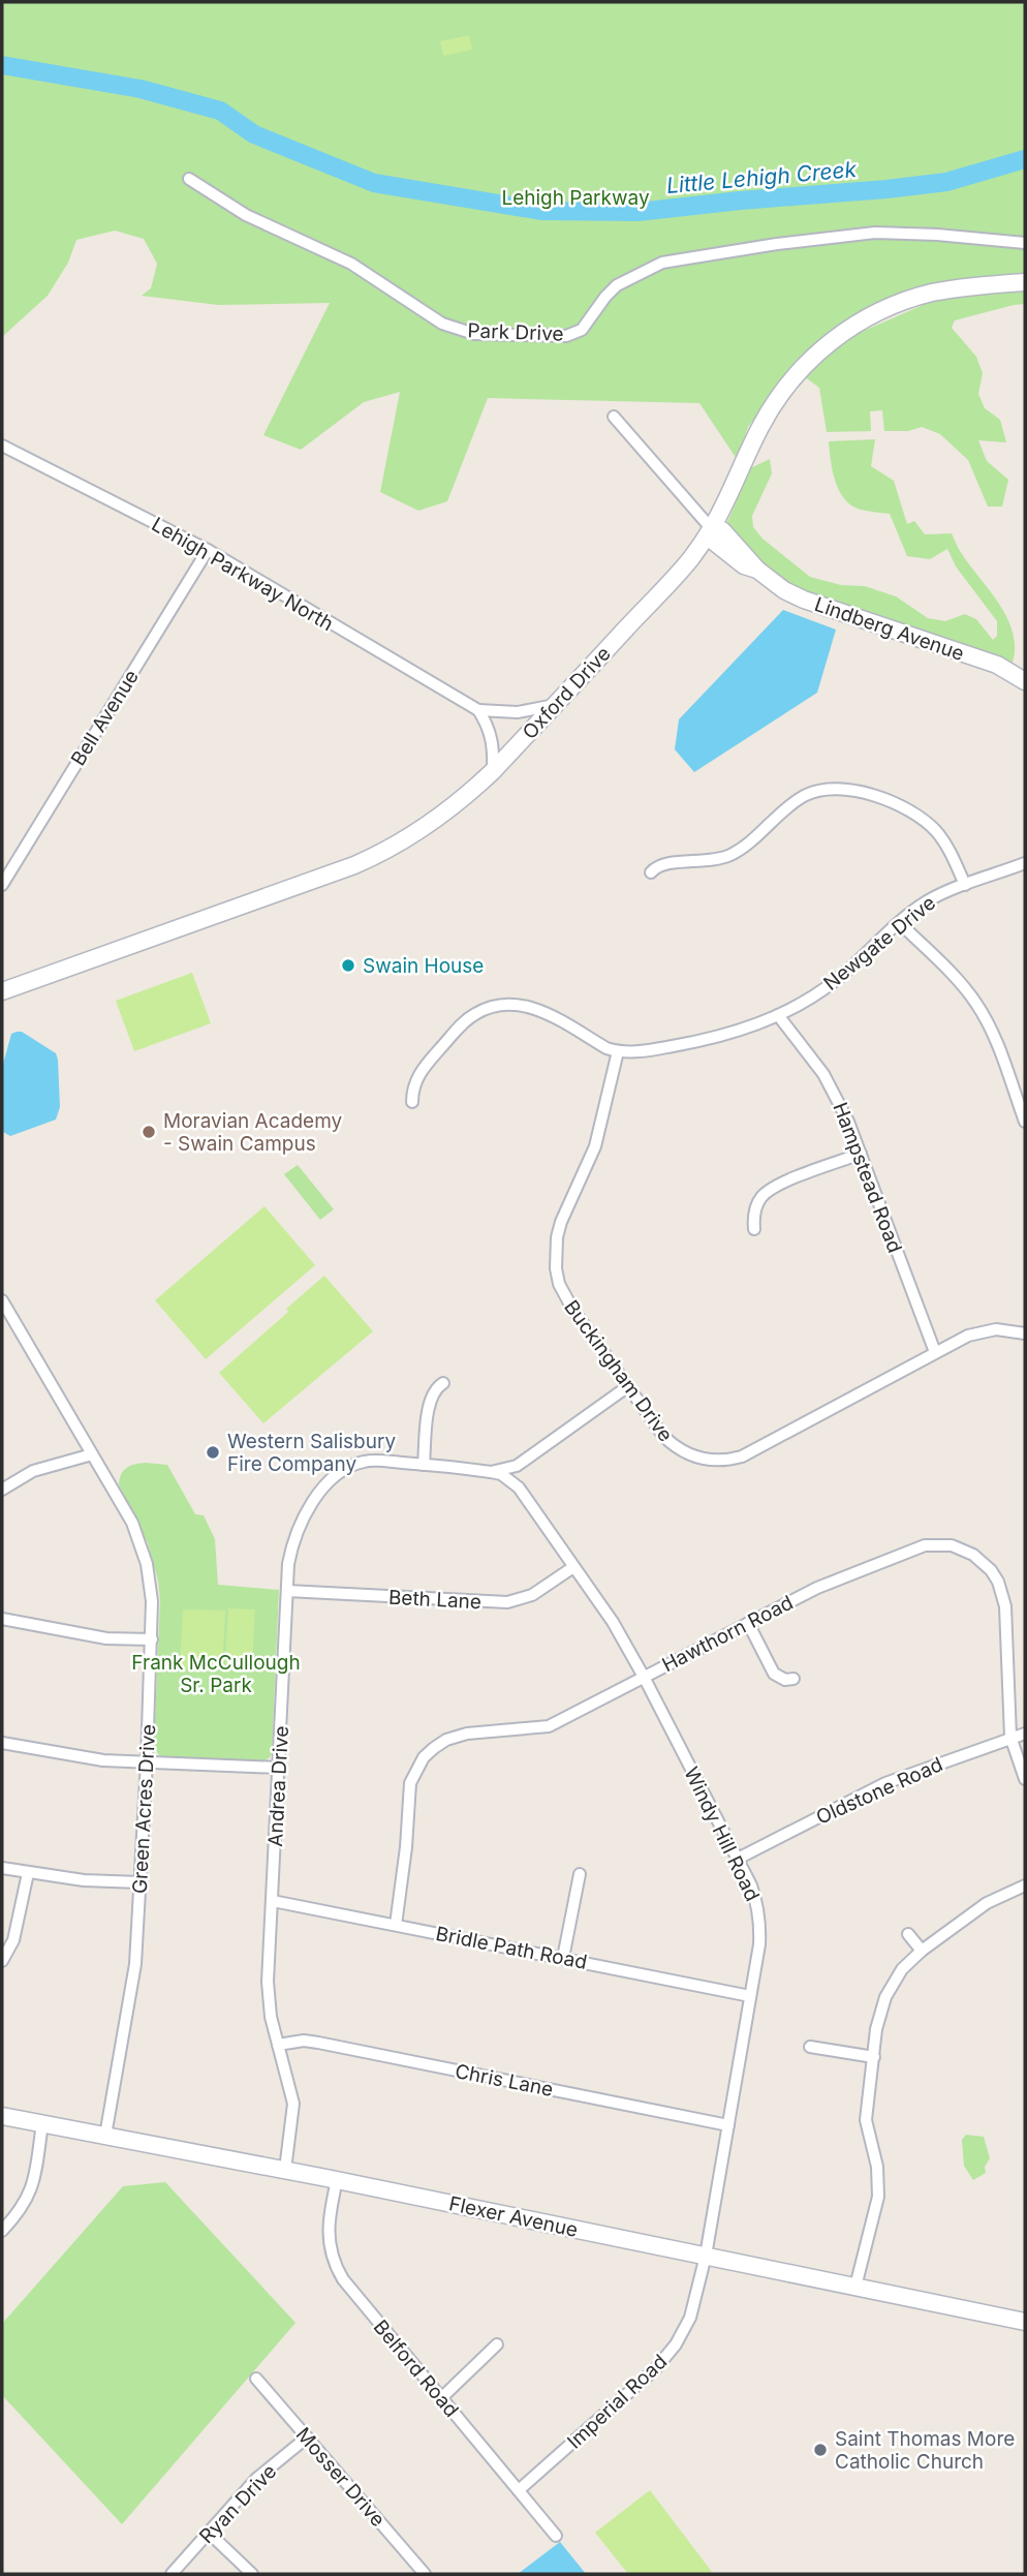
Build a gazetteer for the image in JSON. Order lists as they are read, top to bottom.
{
  "streets": {
    "street": [
      "Park Drive",
      "Lehigh Parkway North",
      "Lindberg Avenue",
      "Oxford Drive",
      "Bell Avenue",
      "Newgate Drive",
      "Hampstead Road",
      "Buckingham Drive",
      "Beth Lane",
      "Hawthorn Road",
      "Andrea Drive",
      "Oldstone Road",
      "Green Acres Drive",
      "Windy Hill Road",
      "Bridle Path Road",
      "Chris Lane",
      "Flexer Avenue",
      "Belford Road",
      "Imperial Road",
      "Mosser Drive",
      "Ryan Drive"
    ]
  },
  "crossings": [
    ["Lehigh Parkway North", "Oxford Drive"],
    ["Lehigh Parkway North", "Bell Avenue"],
    ["Lindberg Avenue", "Oxford Drive"],
    ["Newgate Drive", "Hampstead Road"],
    ["Newgate Drive", "Buckingham Drive"],
    ["Hampstead Road", "Buckingham Drive"],
    ["Buckingham Drive", "Andrea Drive"],
    ["Beth Lane", "Andrea Drive"],
    ["Beth Lane", "Windy Hill Road"],
    ["Hawthorn Road", "Oldstone Road"],
    ["Hawthorn Road", "Windy Hill Road"],
    ["Hawthorn Road", "Bridle Path Road"],
    ["Andrea Drive", "Windy Hill Road"],
    ["Andrea Drive", "Bridle Path Road"],
    ["Andrea Drive", "Chris Lane"],
    ["Andrea Drive", "Flexer Avenue"],
    ["Oldstone Road", "Windy Hill Road"],
    ["Green Acres Drive", "Flexer Avenue"],
    ["Windy Hill Road", "Bridle Path Road"],
    ["Windy Hill Road", "Chris Lane"],
    ["Windy Hill Road", "Flexer Avenue"],
    ["Windy Hill Road", "Imperial Road"],
    ["Flexer Avenue", "Belford Road"],
    ["Flexer Avenue", "Imperial Road"],
    ["Belford Road", "Imperial Road"],
    ["Mosser Drive", "Ryan Drive"]
  ],
  "water": ["Little Lehigh Creek"],
  "parks": ["Lehigh Parkway", "Frank McCullough Sr. Park"],
  "places": [
    "Swain House",
    "Moravian Academy - Swain Campus",
    "Western Salisbury Fire Company",
    "Saint Thomas More Catholic Church"
  ]
}
